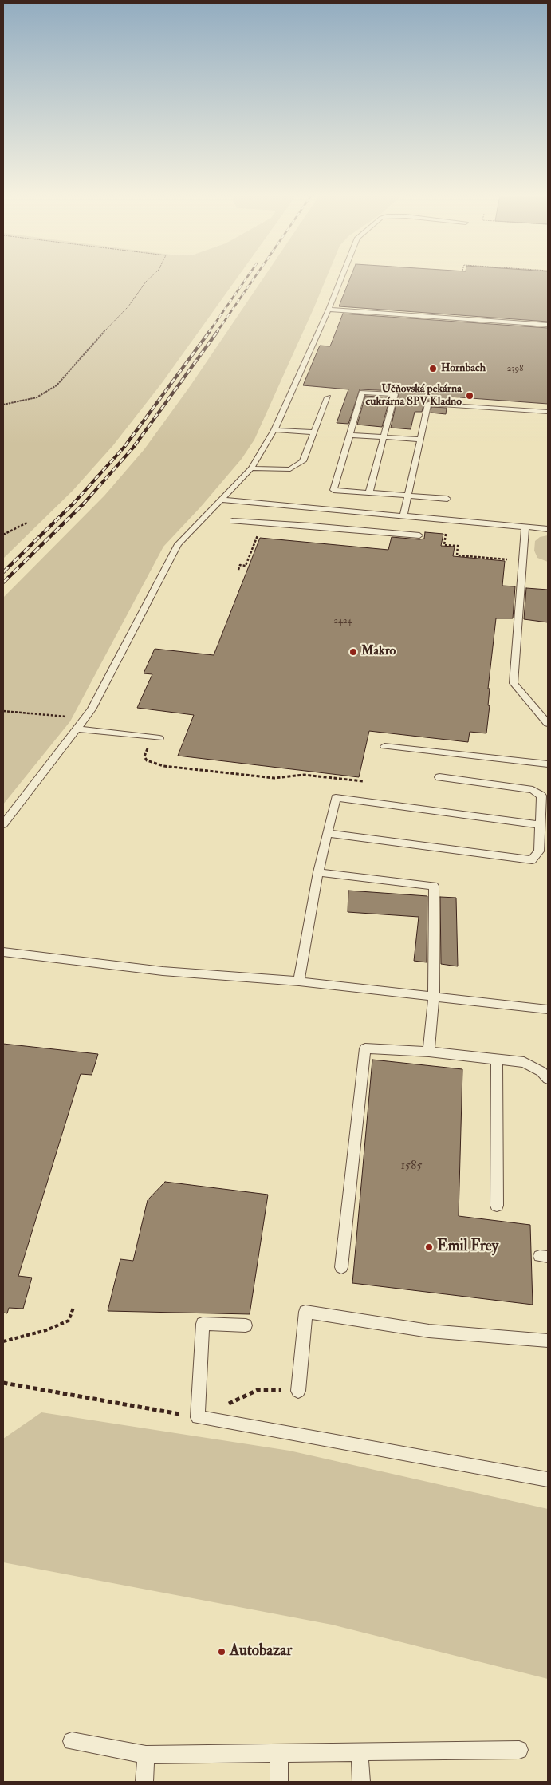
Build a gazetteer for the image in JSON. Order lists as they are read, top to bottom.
{
  "places": [
    "Hornbach",
    "Učňovská pekárna cukrárna SPV Kladno",
    "Makro",
    "Emil Frey",
    "Autobazar"
  ],
  "house_numbers": ["2398", "2424", "1585"]
}
